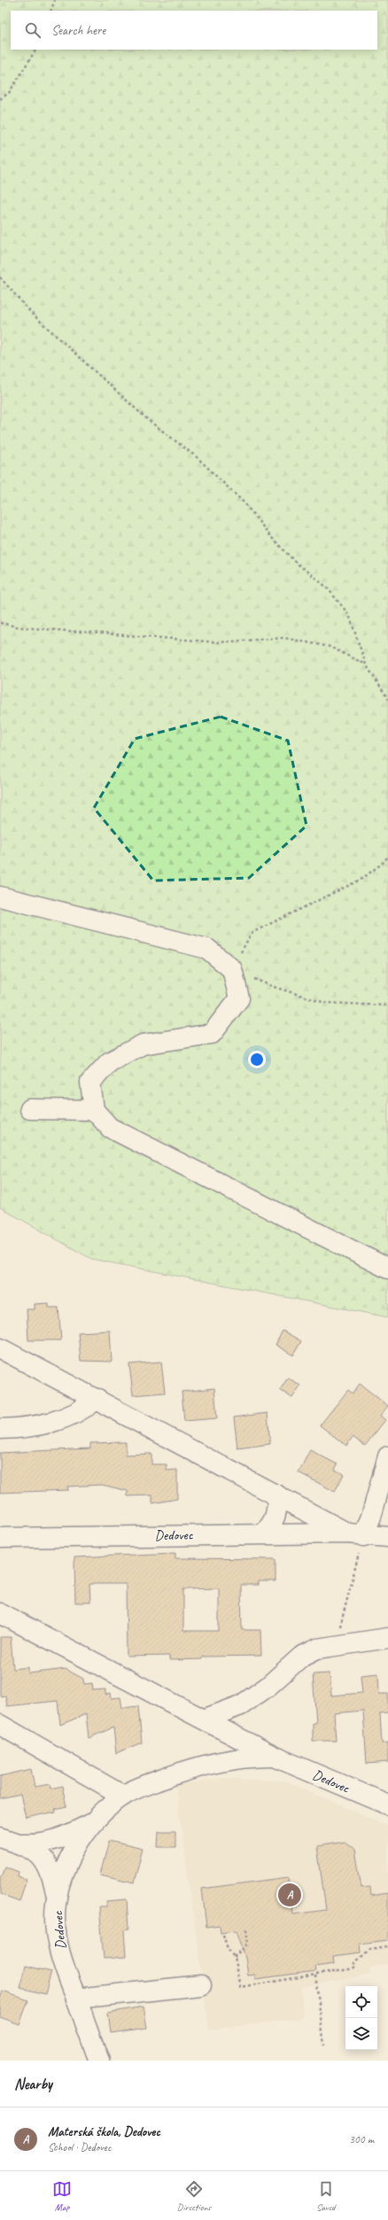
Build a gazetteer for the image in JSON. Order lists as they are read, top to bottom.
{
  "streets": {
    "street": ["Dedovec"]
  },
  "page": {
    "search": "Search here",
    "pins": "A",
    "heading": "Nearby",
    "list": [
      {
        "mark": "A",
        "name": "Materská škola, Dedovec",
        "note": "School · Dedovec",
        "value": "300 m"
      }
    ],
    "nav": ["Map", "Directions", "Saved"]
  }
}
